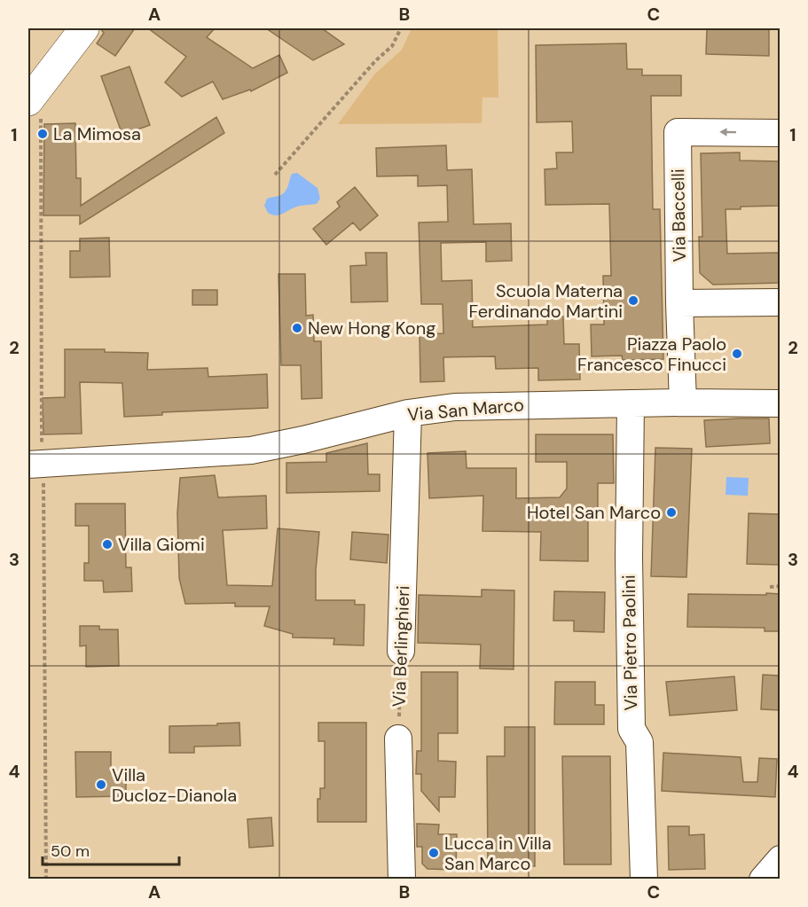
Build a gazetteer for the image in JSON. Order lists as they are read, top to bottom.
{
  "streets": {
    "street": [
      "Via Baccelli",
      "Via San Marco",
      "Via Pietro Paolini",
      "Via Berlinghieri"
    ]
  },
  "crossings": [
    ["Via Baccelli", "Via San Marco"],
    ["Via San Marco", "Via Pietro Paolini"],
    ["Via San Marco", "Via Berlinghieri"]
  ],
  "places": [
    "La Mimosa",
    "Scuola Materna Ferdinando Martini",
    "New Hong Kong",
    "Piazza Paolo Francesco Finucci",
    "Hotel San Marco",
    "Villa Giomi",
    "Villa Ducloz-Dianola",
    "Lucca in Villa San Marco"
  ],
  "scale_bar": "50 m",
  "grid": {
    "columns": ["A", "B", "C"],
    "rows": [
      "1",
      "2",
      "3",
      "4"
    ]
  }
}
